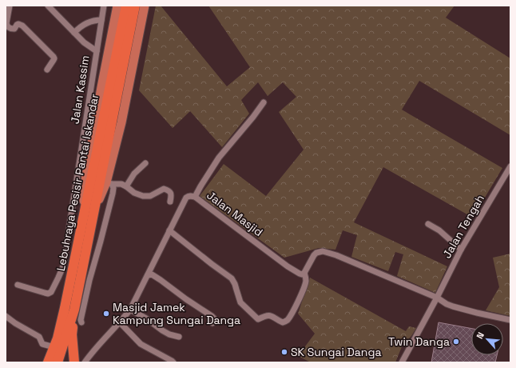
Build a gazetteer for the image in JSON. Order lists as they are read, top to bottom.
{
  "streets": {
    "highway": ["Lebuhraya Pesisir Pantai Iskandar"],
    "street": ["Jalan Kassim", "Jalan Masjid", "Jalan Tengah"]
  },
  "crossings": [
    ["Jalan Kassim", "Lebuhraya Pesisir Pantai Iskandar"]
  ],
  "places": ["Masjid Jamek Kampung Sungai Danga", "Twin Danga", "SK Sungai Danga"],
  "north": "top left"
}
